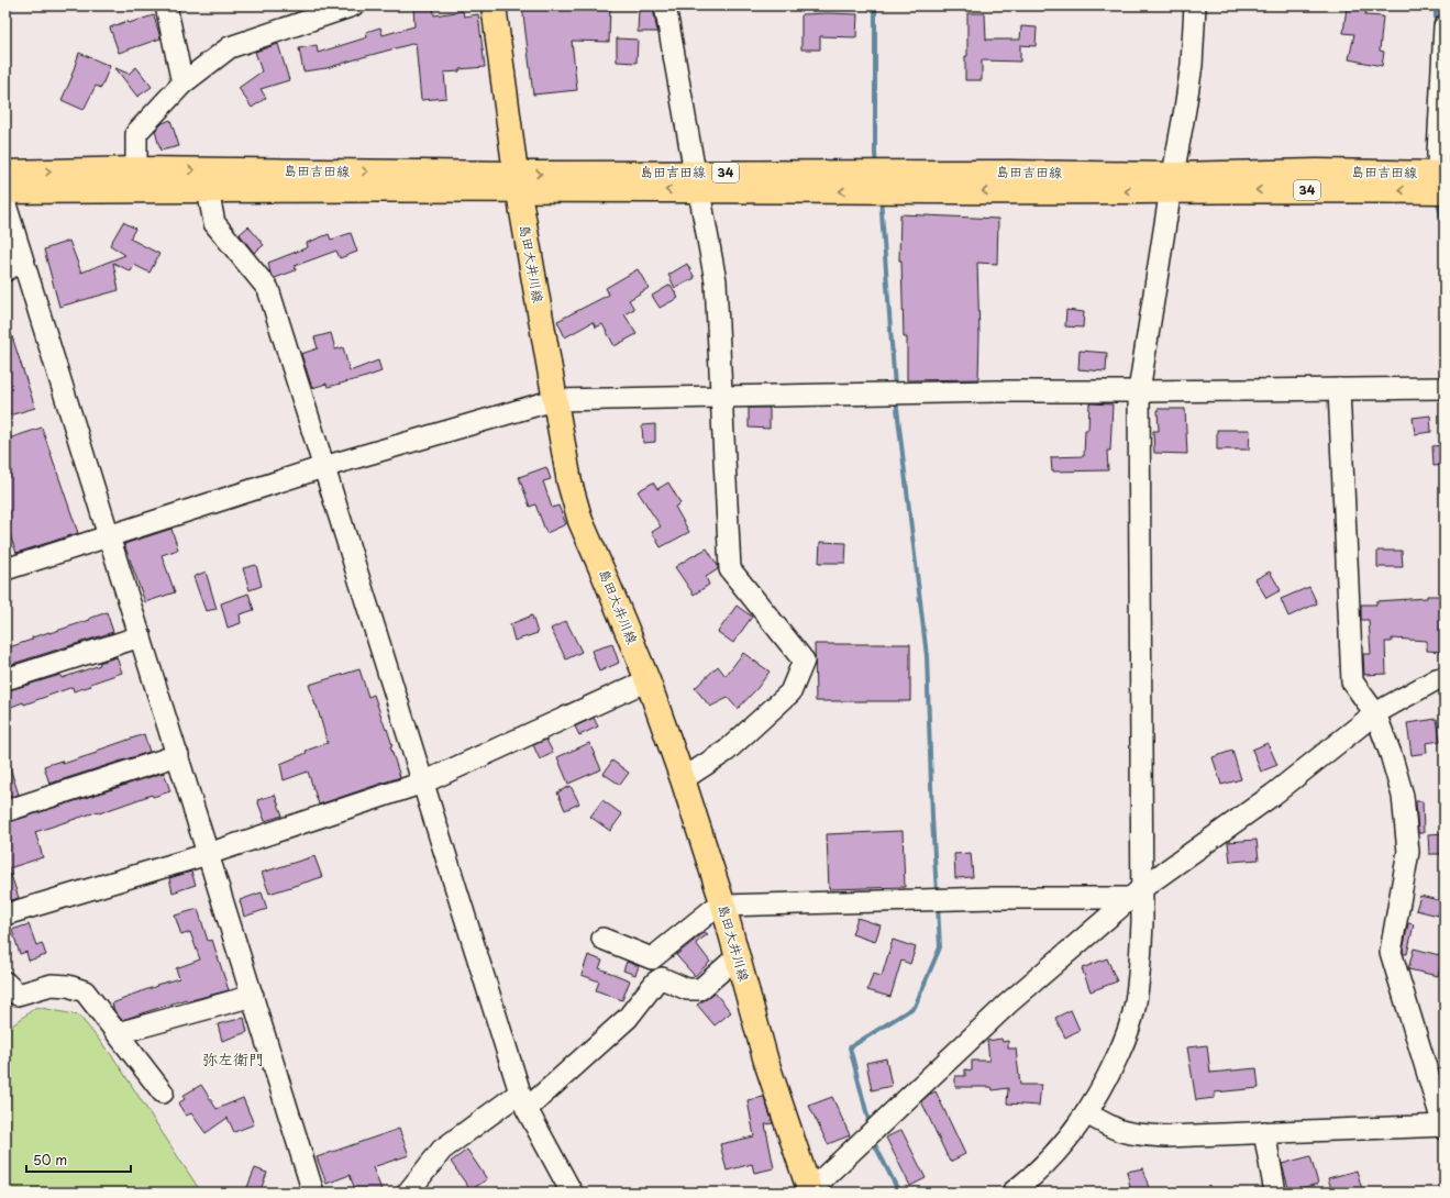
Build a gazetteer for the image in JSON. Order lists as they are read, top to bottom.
{
  "streets": {
    "main road": ["島田吉田線", "34", "島田大井川線"]
  },
  "crossings": [
    ["島田吉田線", "島田大井川線"]
  ],
  "districts": ["弥左衛門"],
  "scale_bar": "50 m"
}
